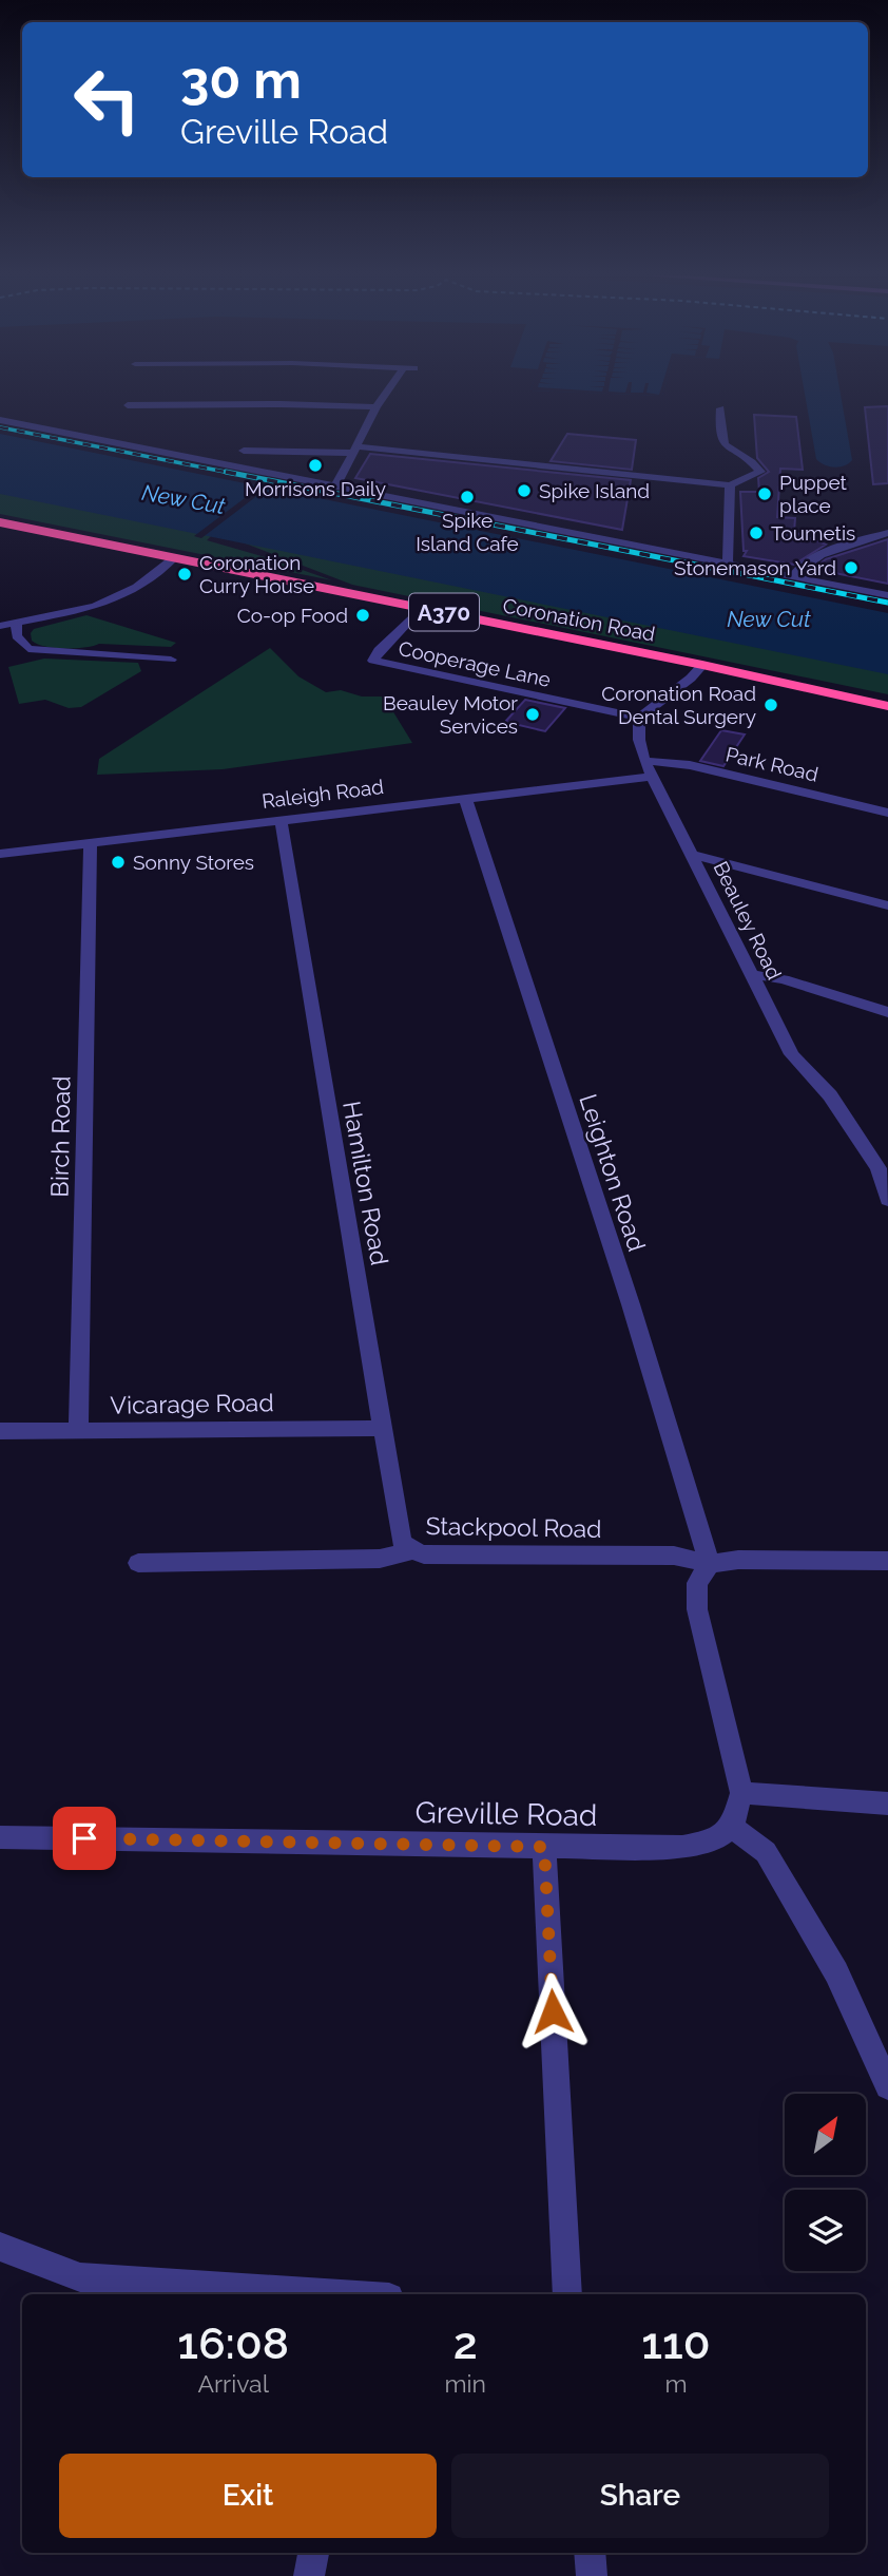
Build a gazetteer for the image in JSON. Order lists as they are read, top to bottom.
{
  "streets": {
    "highway": ["A370", "Coronation Road"],
    "street": [
      "Cooperage Lane",
      "Park Road",
      "Raleigh Road",
      "Beauley Road",
      "Birch Road",
      "Leighton Road",
      "Hamilton Road",
      "Vicarage Road",
      "Stackpool Road",
      "Greville Road"
    ]
  },
  "crossings": [
    ["Coronation Road", "Cooperage Lane"],
    ["Cooperage Lane", "Beauley Road"],
    ["Park Road", "Beauley Road"],
    ["Raleigh Road", "Beauley Road"],
    ["Raleigh Road", "Birch Road"],
    ["Raleigh Road", "Leighton Road"],
    ["Raleigh Road", "Hamilton Road"],
    ["Birch Road", "Vicarage Road"],
    ["Leighton Road", "Stackpool Road"],
    ["Hamilton Road", "Vicarage Road"],
    ["Hamilton Road", "Stackpool Road"]
  ],
  "water": ["New Cut"],
  "places": [
    "Morrisons Daily",
    "Spike Island",
    "Puppet place",
    "Spike Island Cafe",
    "Toumetis",
    "Stonemason Yard",
    "Coronation Curry House",
    "Co-op Food",
    "Coronation Road Dental Surgery",
    "Beauley Motor Services",
    "Sonny Stores"
  ],
  "north": "top right",
  "page": {
    "turn": ["30 m", "Greville Road"],
    "eta": [
      "16:08",
      "Arrival",
      "2",
      "min",
      "110",
      "m"
    ],
    "buttons": ["Exit", "Share"]
  }
}
